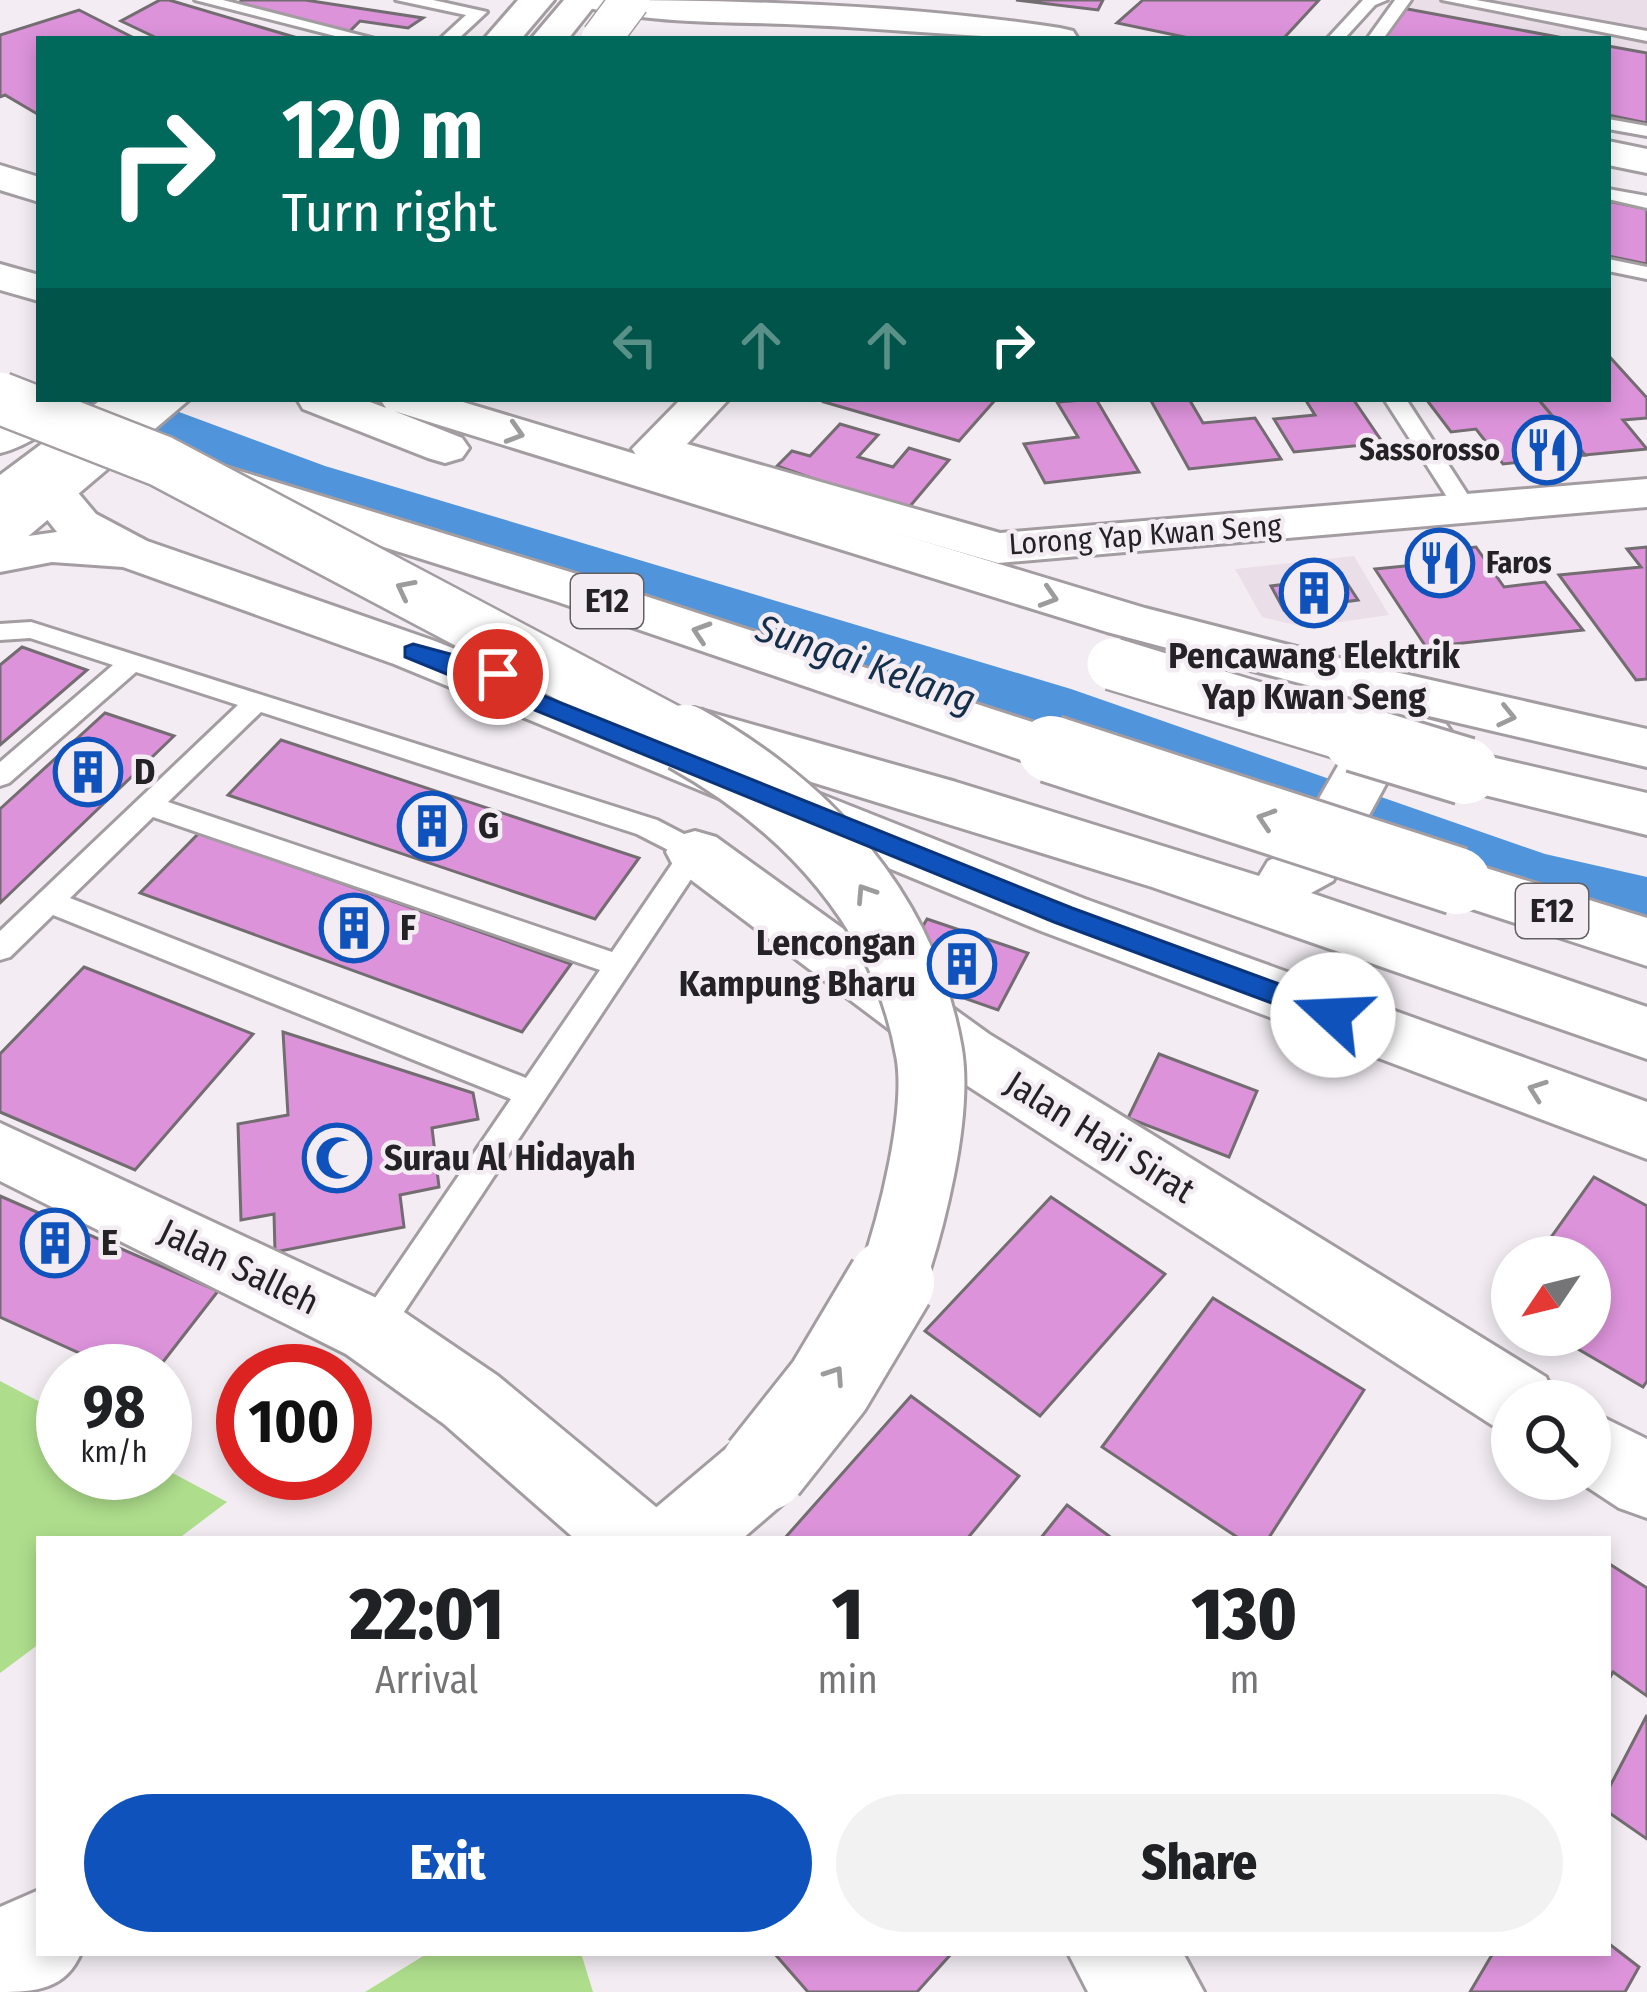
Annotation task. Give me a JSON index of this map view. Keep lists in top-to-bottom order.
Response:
{
  "streets": {
    "main road": ["E12"],
    "street": ["Lorong Yap Kwan Seng", "Jalan Haji Sirat", "Jalan Salleh"]
  },
  "water": ["Sungai Kelang"],
  "places": {
    "restaurant": ["Sassorosso", "Faros"],
    "building": [
      "Pencawang Elektrik Yap Kwan Seng",
      "D",
      "G",
      "F",
      "Lencongan Kampung Bharu",
      "E"
    ],
    "mosque": ["Surau Al Hidayah"]
  },
  "north": "bottom left",
  "page": {
    "turn": ["120 m", "Turn right"],
    "speed": "98 km/h",
    "limit": "100",
    "eta": [
      "22:01",
      "Arrival",
      "1",
      "min",
      "130",
      "m"
    ],
    "buttons": ["Exit", "Share"]
  }
}
